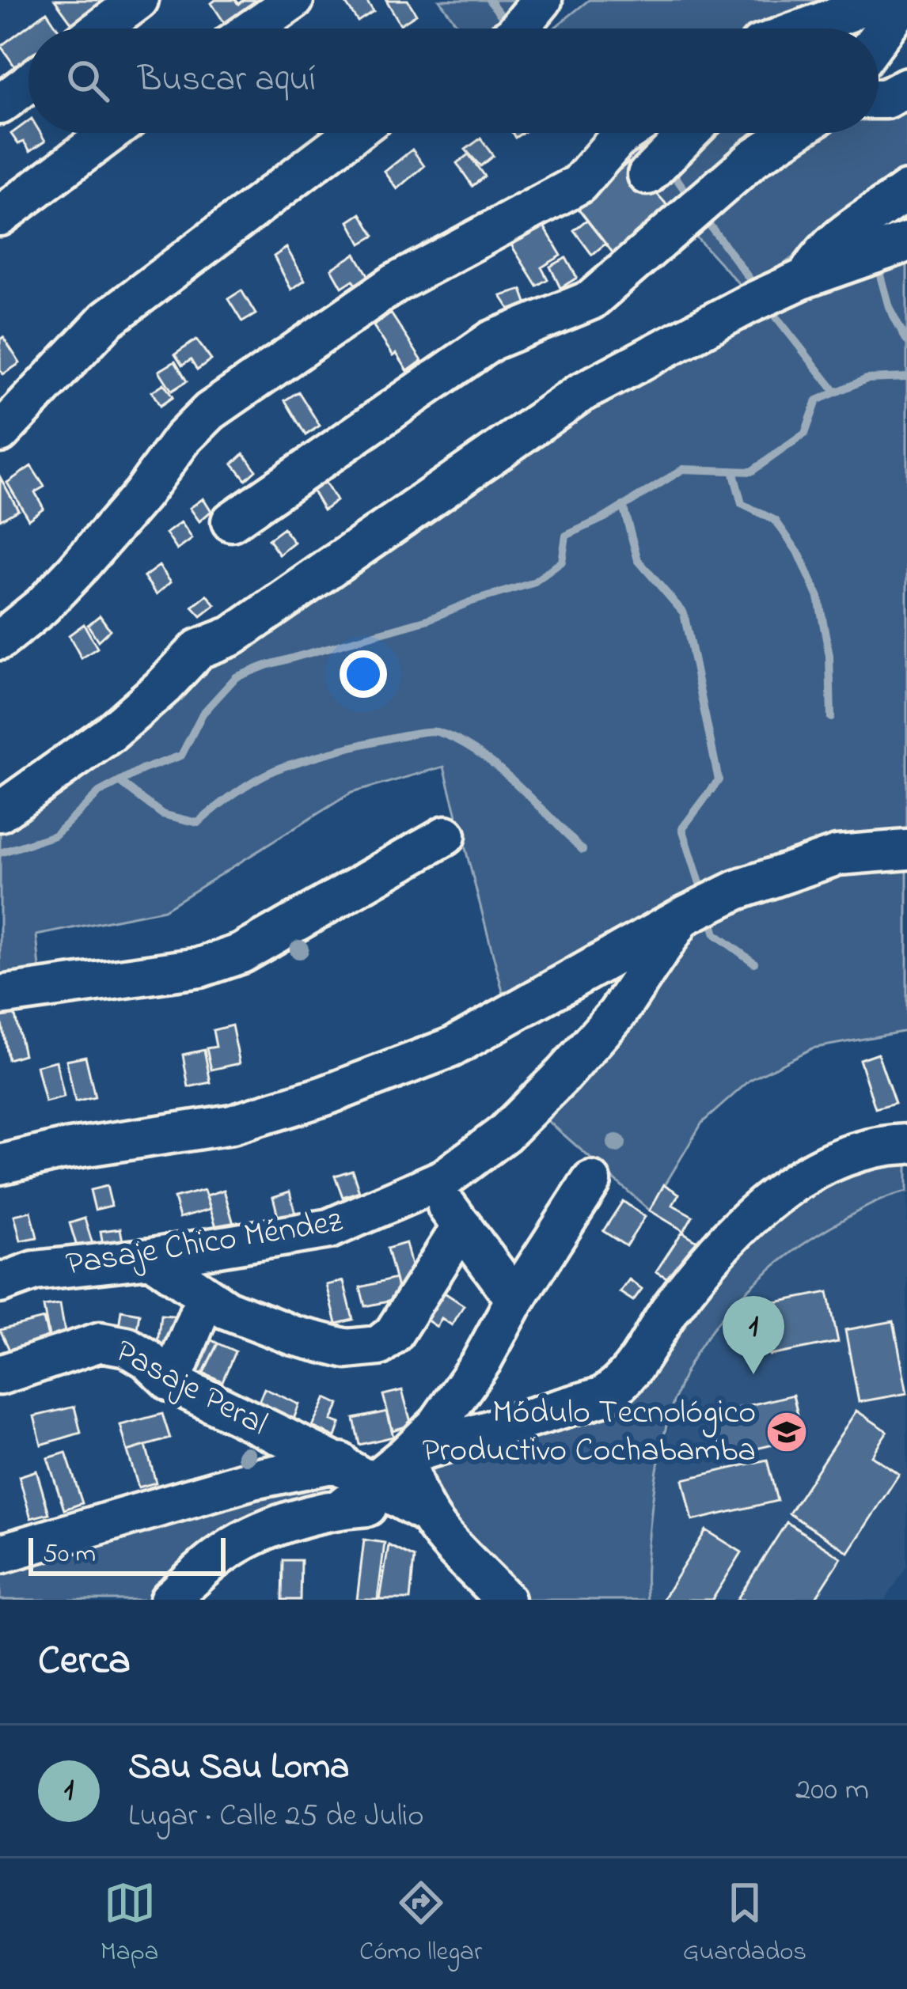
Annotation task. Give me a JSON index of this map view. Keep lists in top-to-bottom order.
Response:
{
  "streets": {
    "street": ["Pasaje Chico Méndez", "Pasaje Peral"]
  },
  "places": {
    "school or university": ["Módulo Tecnológico Productivo Cochabamba"]
  },
  "scale_bar": "50 m",
  "page": {
    "search": "Buscar aquí",
    "pins": "1",
    "scale": "50 m",
    "heading": "Cerca",
    "list": [
      {
        "mark": "1",
        "name": "Sau Sau Loma",
        "note": "Lugar · Calle 25 de Julio",
        "value": "200 m"
      }
    ],
    "nav": ["Mapa", "Cómo llegar", "Guardados"]
  }
}
